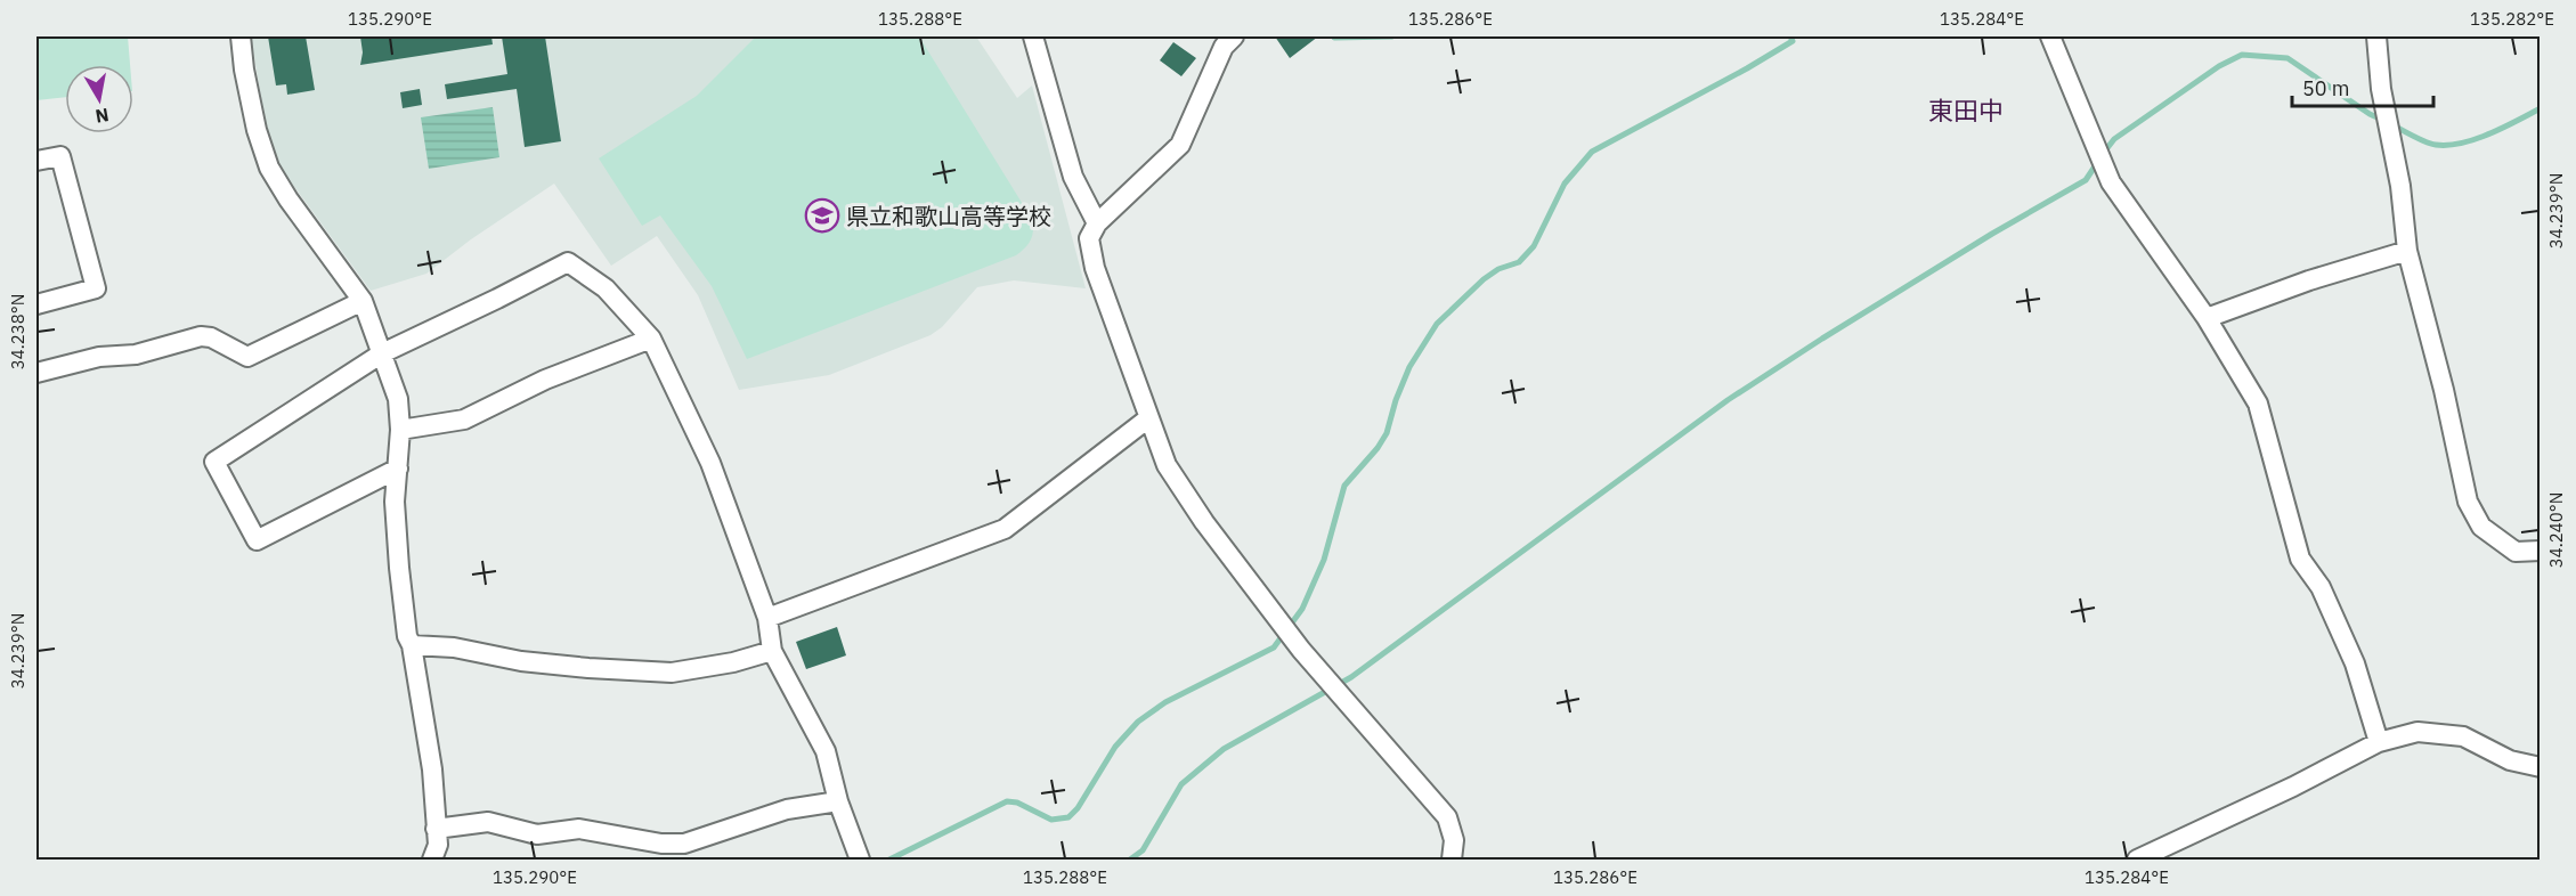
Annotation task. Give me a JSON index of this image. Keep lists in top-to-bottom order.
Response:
{
  "districts": ["東田中"],
  "places": {
    "school or university": ["県立和歌山高等学校"]
  },
  "scale_bar": "50 m",
  "north": "bottom",
  "coordinates": [
    "135.290°E",
    "135.288°E",
    "135.286°E",
    "135.284°E",
    "135.282°E",
    "34.239°N",
    "34.238°N",
    "34.240°N"
  ]
}
